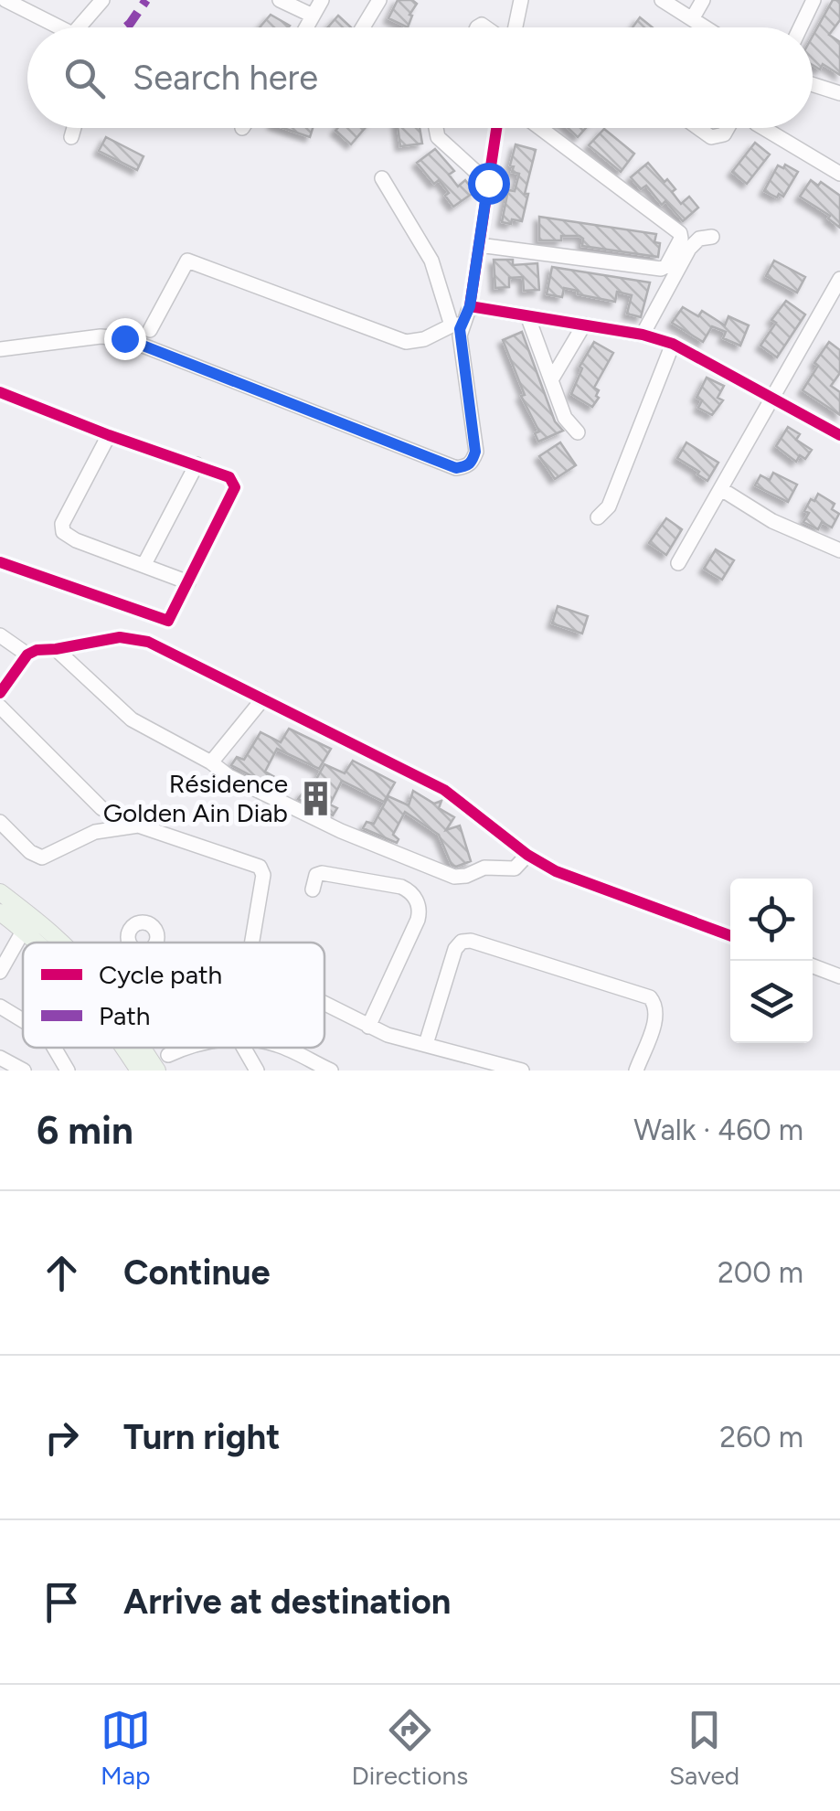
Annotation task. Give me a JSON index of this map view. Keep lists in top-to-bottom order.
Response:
{
  "places": {
    "building": ["Résidence Golden Ain Diab"]
  },
  "legend": ["Cycle path", "Path"],
  "page": {
    "search": "Search here",
    "heading": ["6 min", "Walk · 460 m"],
    "list": [
      ["Continue", "200 m"],
      ["Turn right", "260 m"],
      "Arrive at destination"
    ],
    "nav": ["Map", "Directions", "Saved"]
  }
}
